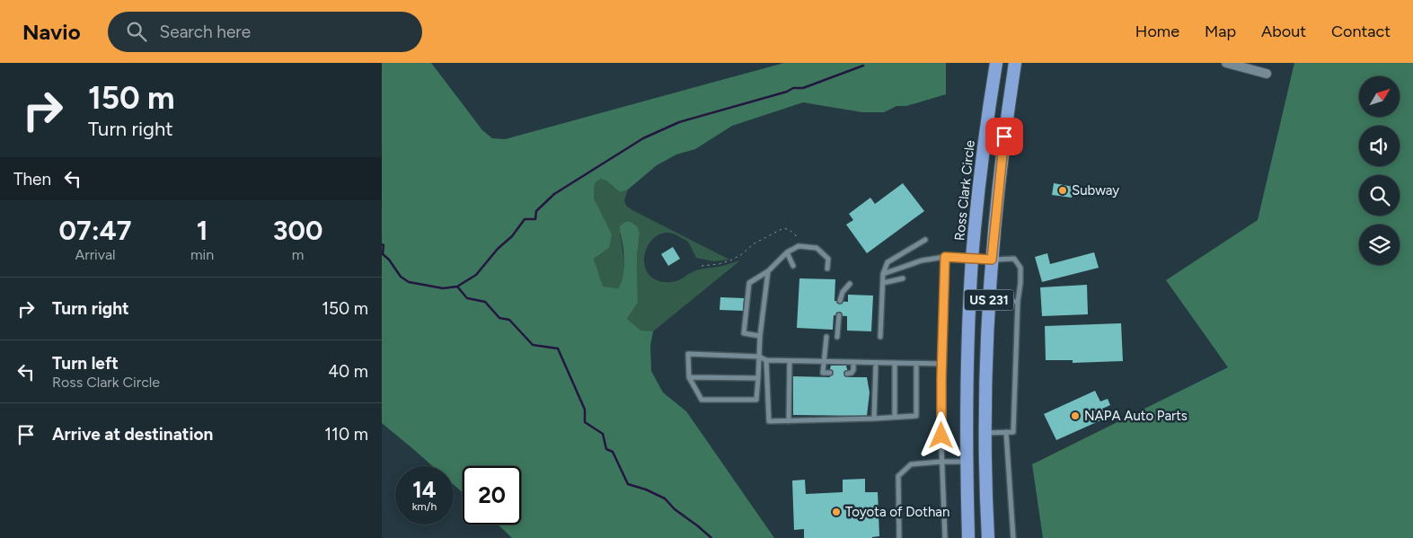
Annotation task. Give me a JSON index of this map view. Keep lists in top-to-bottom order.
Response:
{
  "streets": {
    "highway": ["Ross Clark Circle", "US 231"]
  },
  "places": ["Subway", "NAPA Auto Parts", "Toyota of Dothan"],
  "north": "top right",
  "page": {
    "header": "Navio",
    "search": "Search here",
    "nav": [
      "Home",
      "Map",
      "About",
      "Contact"
    ],
    "turn": ["150 m", "Turn right"],
    "then": "Then",
    "eta": [
      "07:47",
      "Arrival",
      "1",
      "min",
      "300",
      "m"
    ],
    "list": [
      {
        "name": "Turn right",
        "value": "150 m"
      },
      {
        "name": "Turn left",
        "note": "Ross Clark Circle",
        "value": "40 m"
      },
      {
        "name": "Arrive at destination",
        "value": "110 m"
      }
    ],
    "speed": "14 km/h",
    "limit": "20"
  }
}
